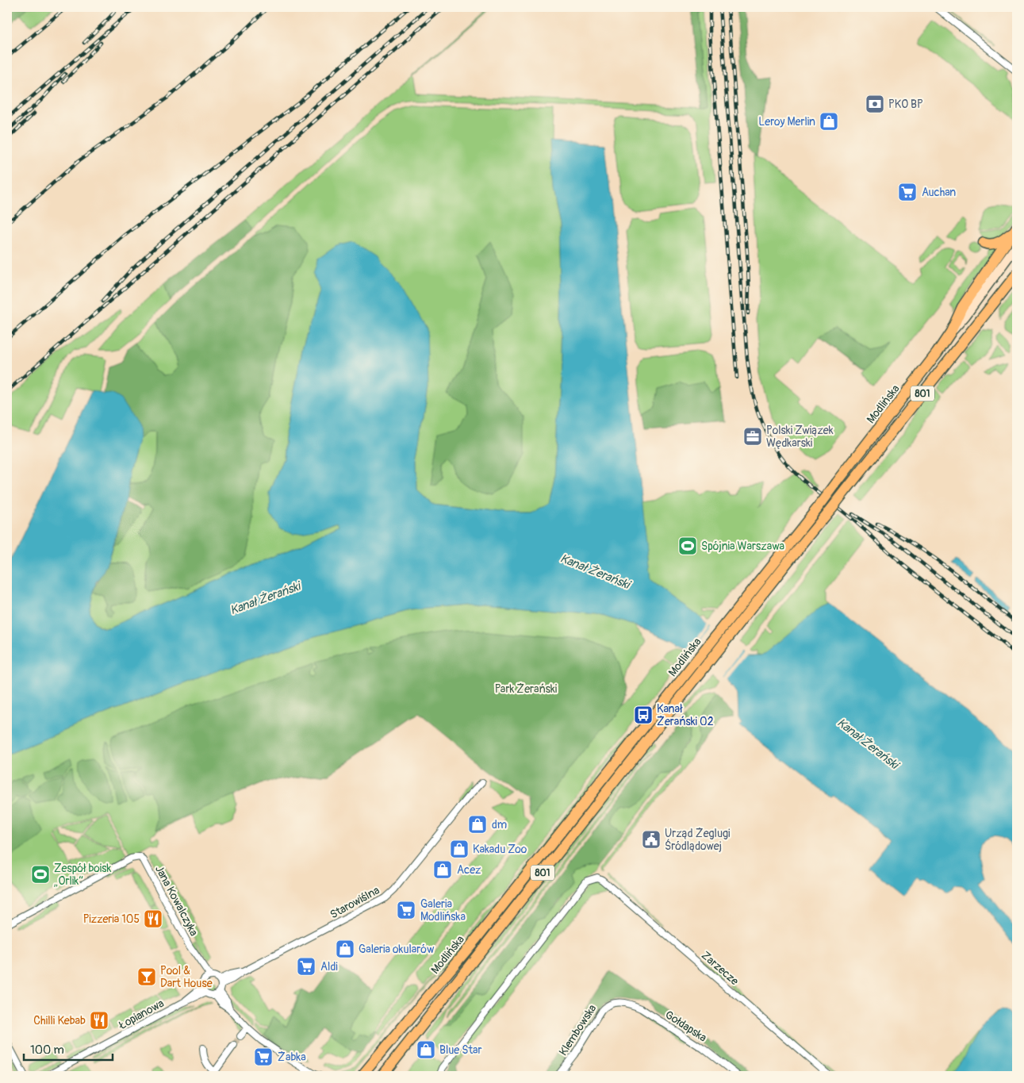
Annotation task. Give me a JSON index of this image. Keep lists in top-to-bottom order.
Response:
{
  "streets": {
    "main road": ["801", "Modlińska"],
    "street": [
      "Jana Kowalczyka",
      "Starowiślna",
      "Zarzecze",
      "Łopianowa",
      "Gołdapska",
      "Klembowska"
    ]
  },
  "crossings": [
    ["Jana Kowalczyka", "Starowiślna"],
    ["Jana Kowalczyka", "Łopianowa"],
    ["Starowiślna", "Łopianowa"],
    ["Gołdapska", "Klembowska"]
  ],
  "water": ["Kanał Żerański"],
  "parks": ["Park Żerański"],
  "places": {
    "bank": ["PKO BP"],
    "shop": [
      "Leroy Merlin",
      "dm",
      "Kakadu Zoo",
      "Acez",
      "Galeria okularów",
      "Blue Star"
    ],
    "supermarket": [
      "Auchan",
      "Galeria Modlińska",
      "Aldi",
      "Żabka"
    ],
    "office": ["Polski Związek Wędkarski"],
    "sports": ["Spójnia Warszawa", "Zespół boisk „Orlik”"],
    "bus stop": ["Kanał Żerański 02"],
    "public building": ["Urząd Żeglugi Śródlądowej"],
    "restaurant": ["Pizzeria 105", "Chilli Kebab"],
    "bar": ["Pool & Dart House"]
  },
  "scale_bar": "100 m"
}
